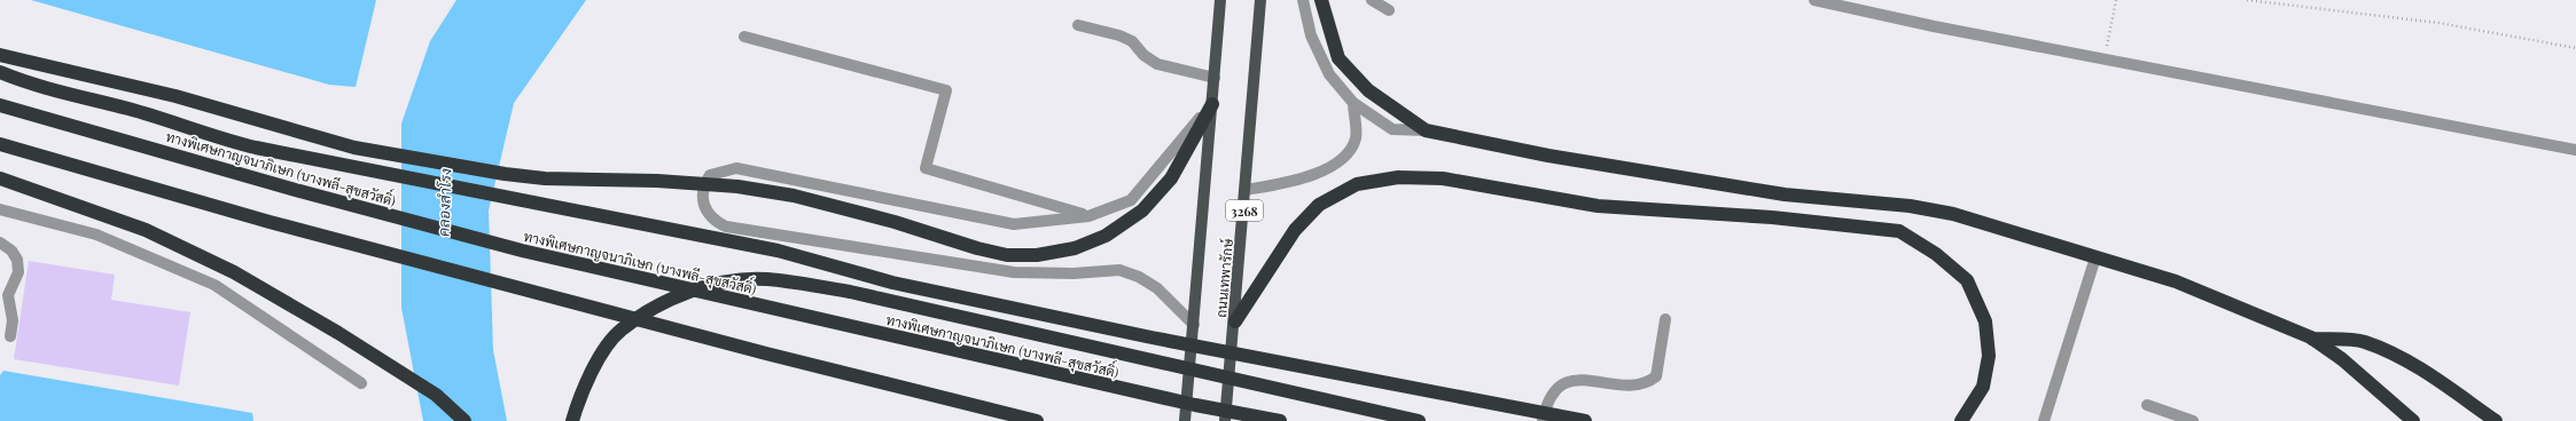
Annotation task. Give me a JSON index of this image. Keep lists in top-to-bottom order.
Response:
{
  "streets": {
    "highway": ["ทางพิเศษกาญจนาภิเษก (บางพลี-สุขสวัสดิ์)"],
    "main road": ["3268", "ถนนเทพารักษ์"]
  },
  "water": ["คลองสำโรง"]
}
